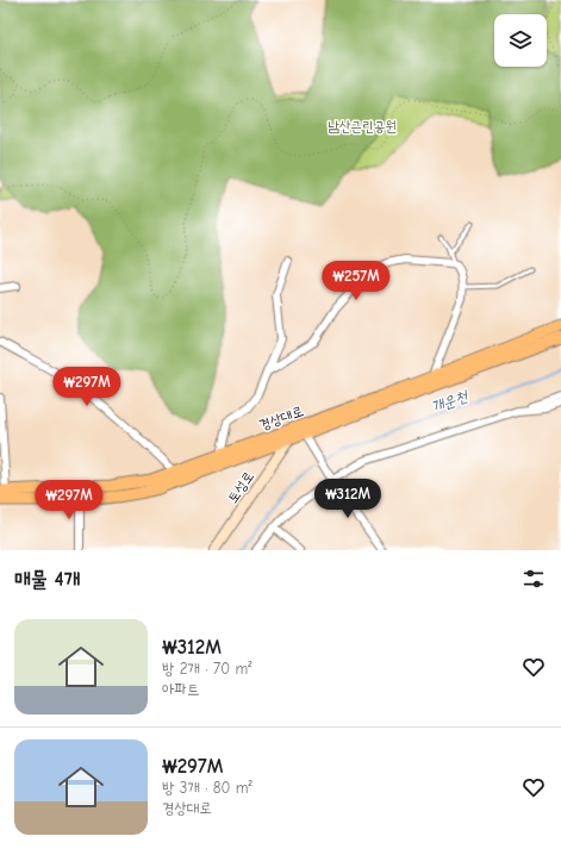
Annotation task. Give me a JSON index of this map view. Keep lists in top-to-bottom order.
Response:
{
  "streets": {
    "main road": ["경상대로"],
    "street": ["토성로"]
  },
  "crossings": [
    ["경상대로", "토성로"]
  ],
  "water": ["개운천"],
  "parks": ["남산근린공원"],
  "page": {
    "price": [
      "₩257M",
      "₩297M",
      "₩312M",
      "₩297M"
    ],
    "heading": "매물 4개",
    "list": [
      {
        "name": "₩312M",
        "note": "방 2개 · 70 m² · 아파트"
      },
      {
        "name": "₩297M",
        "note": "방 3개 · 80 m² · 경상대로"
      }
    ]
  }
}
